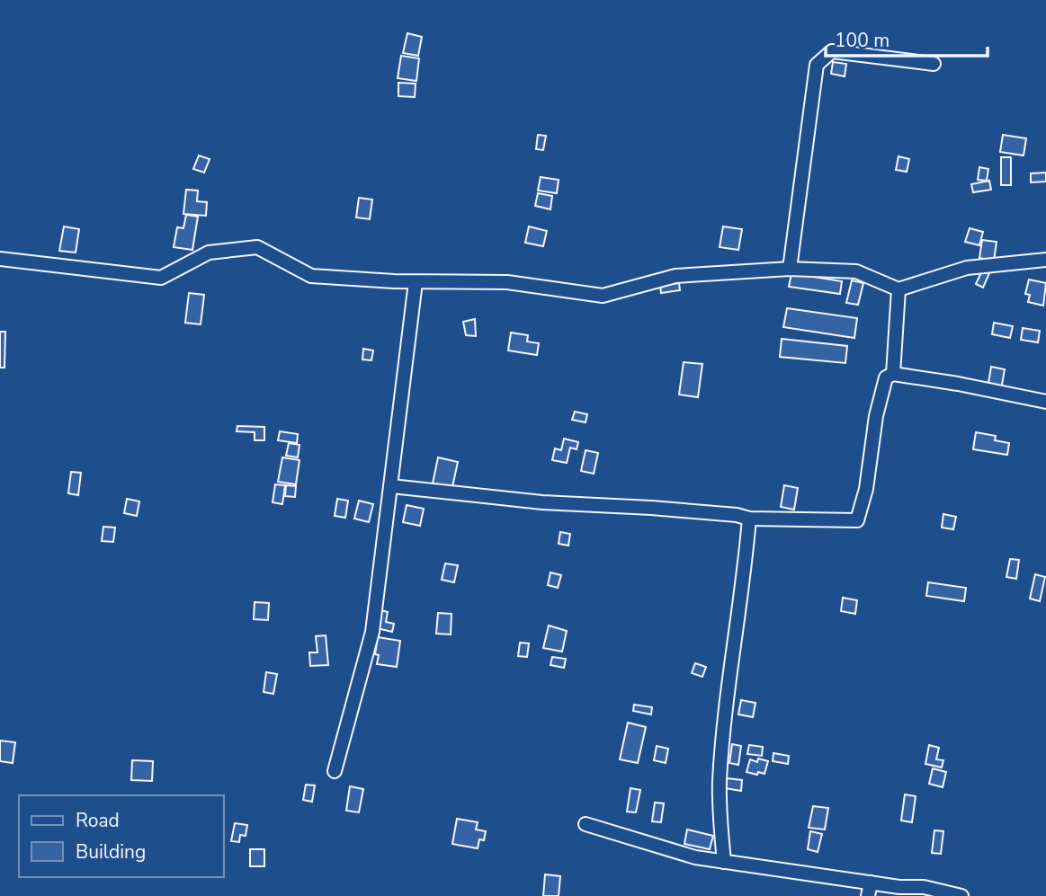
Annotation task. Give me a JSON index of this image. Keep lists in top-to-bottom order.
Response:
{
  "legend": ["Road", "Building"],
  "scale_bar": "100 m"
}
